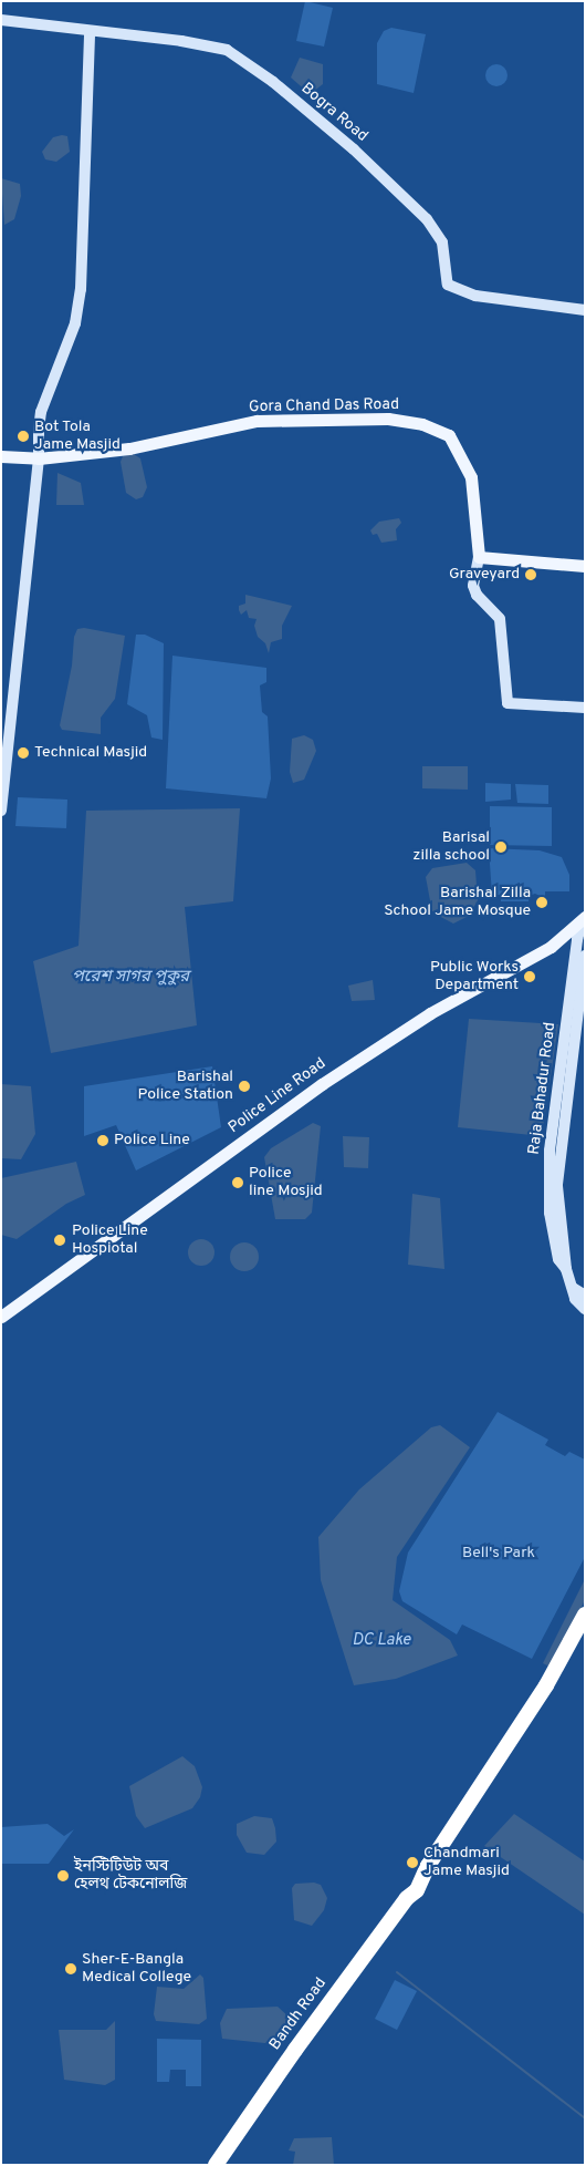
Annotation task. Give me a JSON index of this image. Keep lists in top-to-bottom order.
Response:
{
  "streets": {
    "highway": ["Bandh Road"],
    "main road": [
      "Bogra Road",
      "Gora Chand Das Road",
      "Raja Bahadur Road",
      "Police Line Road"
    ]
  },
  "crossings": [
    ["Raja Bahadur Road", "Police Line Road"]
  ],
  "water": ["পরেশ সাগর পুকুর", "DC Lake"],
  "parks": ["Bell's Park"],
  "places": [
    "Bot Tola Jame Masjid",
    "Graveyard",
    "Technical Masjid",
    "Barisal zilla school",
    "Barishal Zilla School Jame Mosque",
    "Public Works Department",
    "Barishal Police Station",
    "Police Line",
    "Police line Mosjid",
    "Police Line Hospiotal",
    "Chandmari Jame Masjid",
    "ইনস্টিটিউট অব হেলথ টেকনোলজি",
    "Sher-E-Bangla Medical College"
  ]
}
